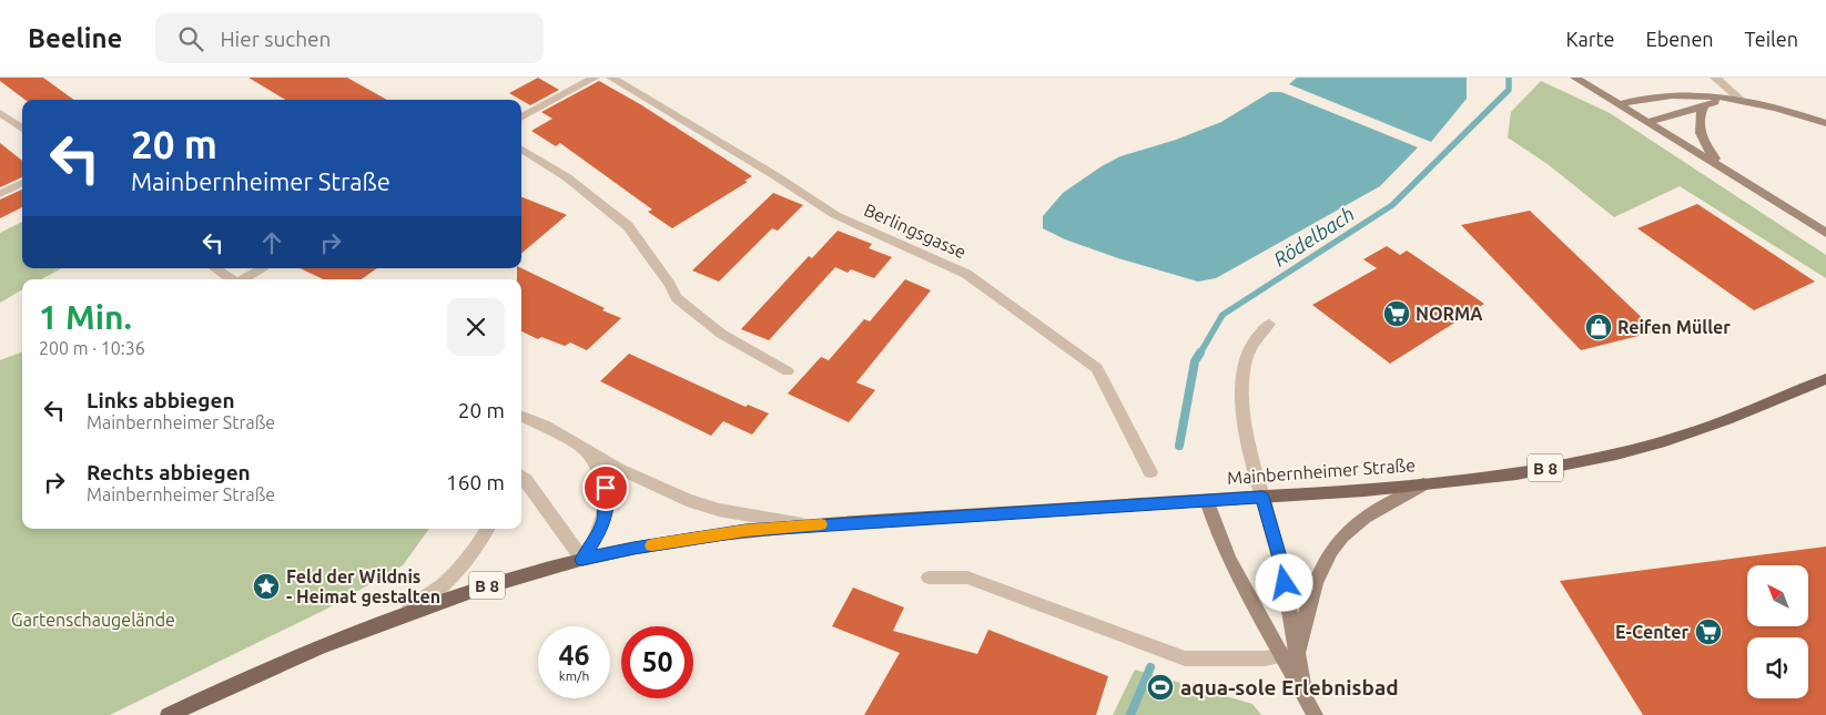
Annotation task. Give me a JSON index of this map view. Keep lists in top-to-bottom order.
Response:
{
  "streets": {
    "main road": ["B 8", "Mainbernheimer Straße"],
    "street": ["Berlingsgasse"]
  },
  "water": ["Rödelbach"],
  "parks": ["Gartenschaugelände"],
  "places": {
    "supermarket": ["NORMA", "E-Center"],
    "shop": ["Reifen Müller"],
    "place": ["Feld der Wildnis - Heimat gestalten"],
    "sports": ["aqua-sole Erlebnisbad"]
  },
  "north": "top left",
  "page": {
    "header": "Beeline",
    "search": "Hier suchen",
    "nav": ["Karte", "Ebenen", "Teilen"],
    "turn": ["20 m", "Mainbernheimer Straße"],
    "heading": ["1 Min.", "200 m · 10:36"],
    "list": [
      {
        "name": "Links abbiegen",
        "note": "Mainbernheimer Straße",
        "value": "20 m"
      },
      {
        "name": "Rechts abbiegen",
        "note": "Mainbernheimer Straße",
        "value": "160 m"
      }
    ],
    "speed": "46 km/h",
    "limit": "50"
  }
}
